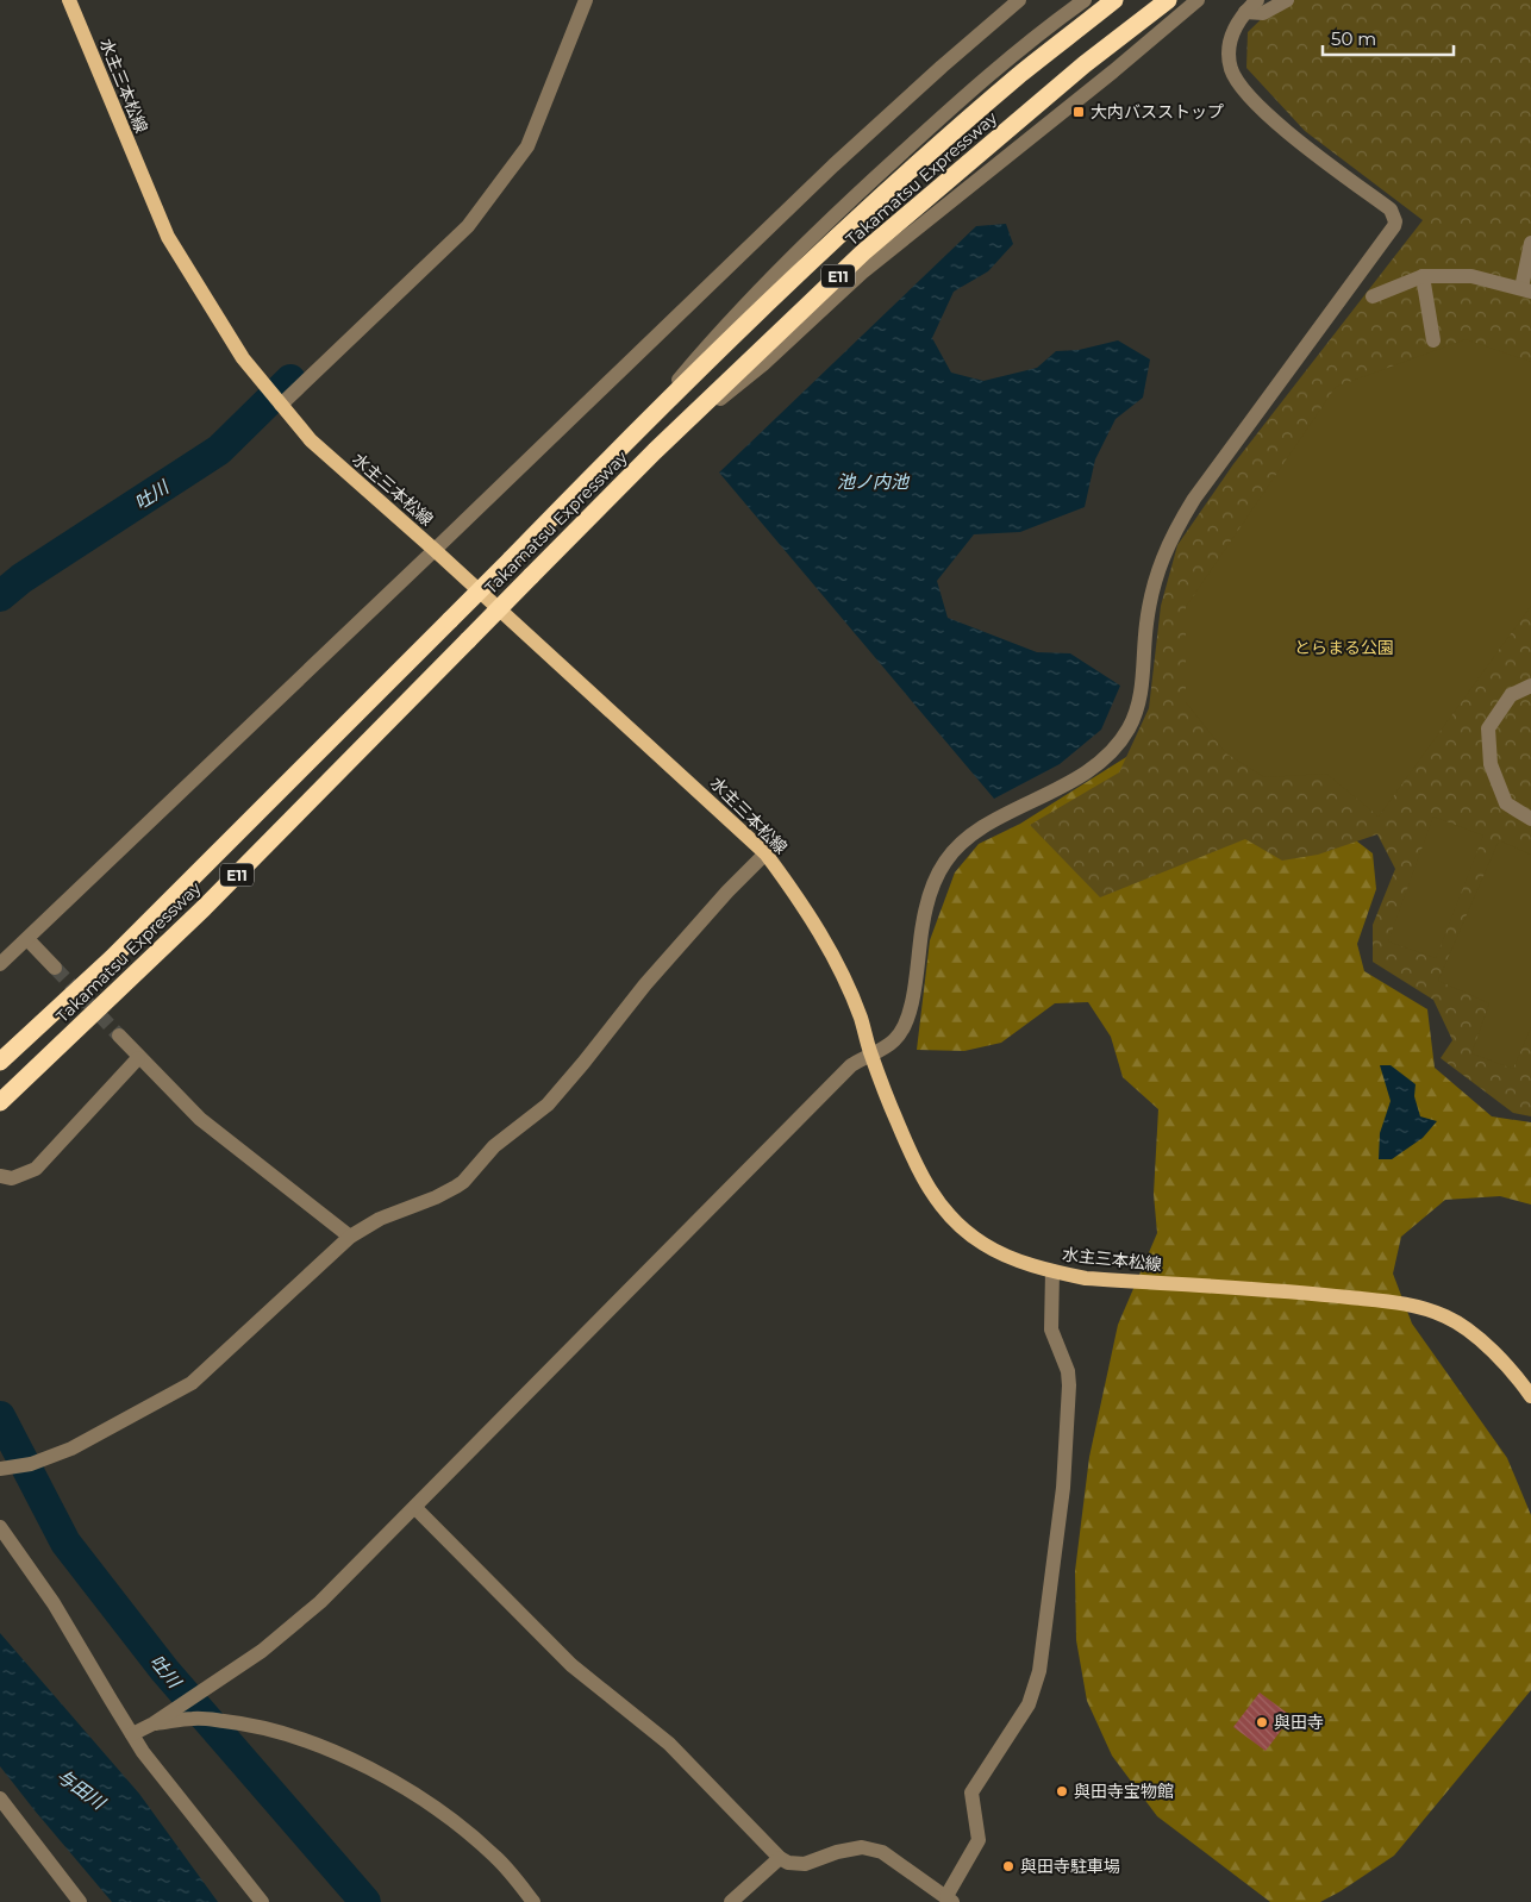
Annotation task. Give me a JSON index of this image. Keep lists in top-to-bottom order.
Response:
{
  "streets": {
    "highway": ["Takamatsu Expressway", "E11"],
    "main road": ["水主三本松線"]
  },
  "water": ["池ノ内池", "吐川", "与田川"],
  "parks": ["とらまる公園"],
  "places": {
    "transit": ["大内バスストップ"],
    "other": ["與田寺", "與田寺宝物館", "與田寺駐車場"]
  },
  "scale_bar": "50 m"
}
